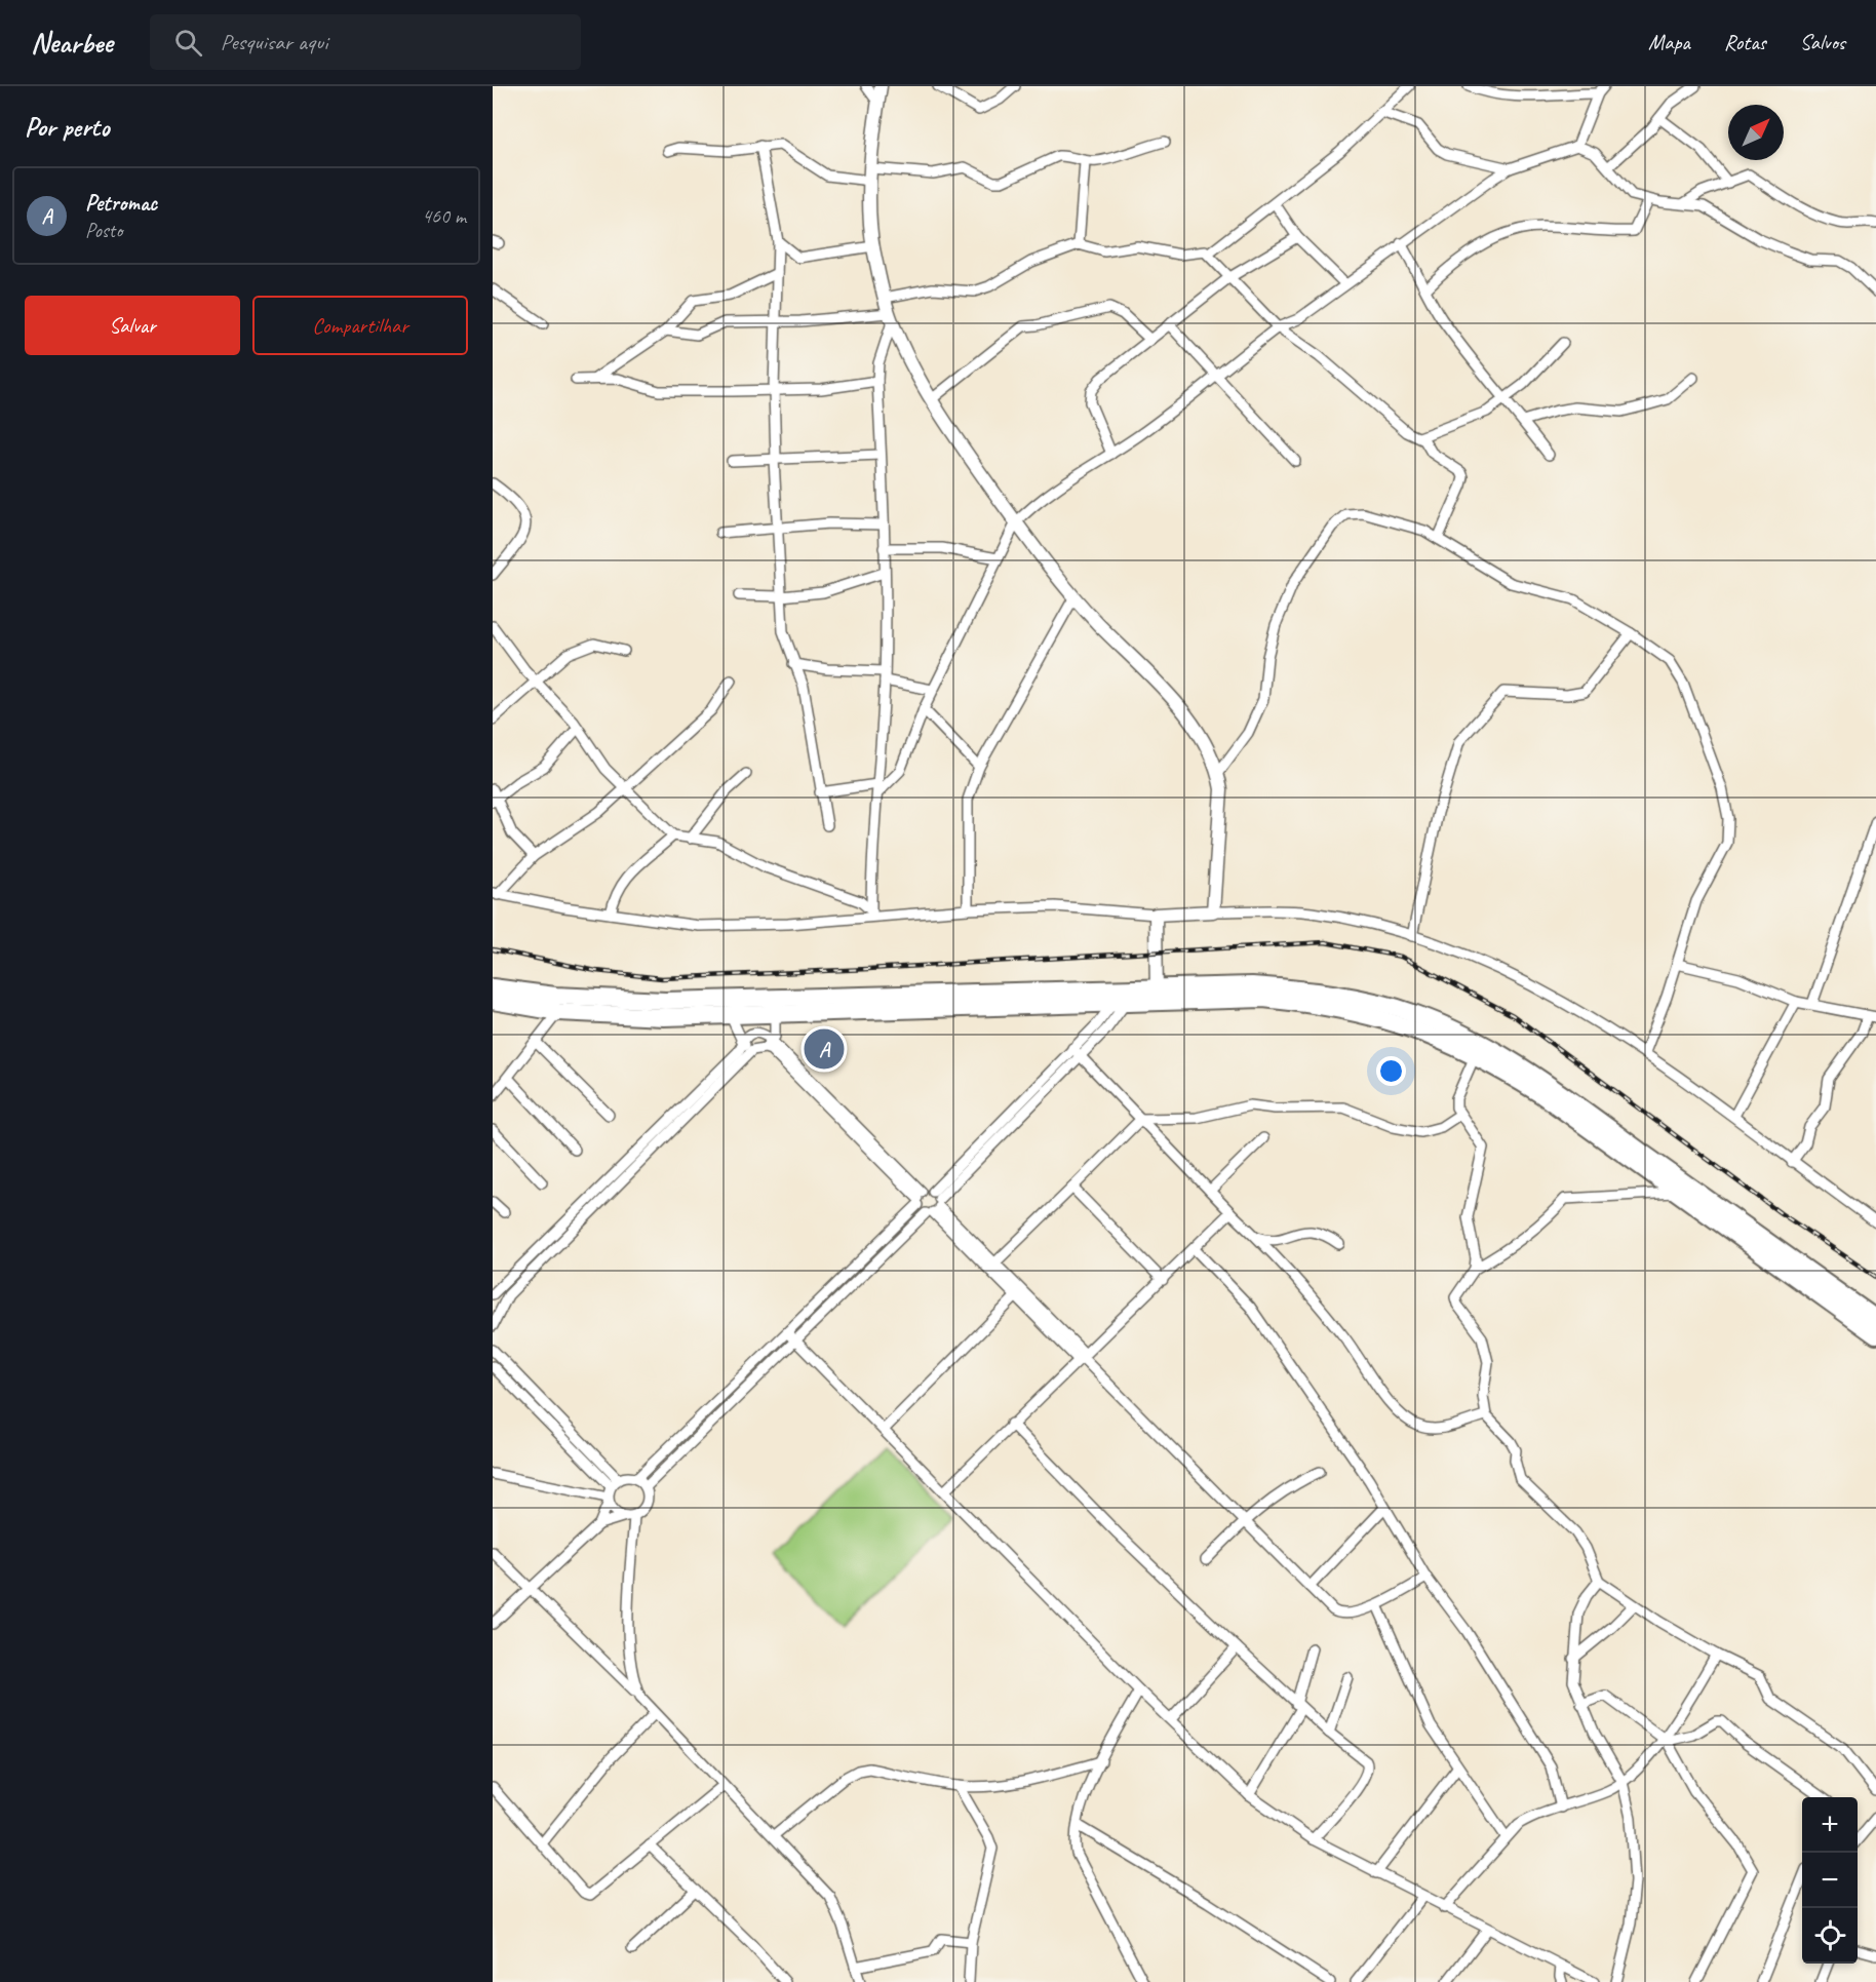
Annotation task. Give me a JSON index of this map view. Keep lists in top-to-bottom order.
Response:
{
  "north": "top right",
  "page": {
    "header": "Nearbee",
    "search": "Pesquisar aqui",
    "nav": ["Mapa", "Rotas", "Salvos"],
    "heading": "Por perto",
    "list": [
      {
        "mark": "A",
        "name": "Petromac",
        "note": "Posto",
        "value": "460 m"
      }
    ],
    "buttons": ["Salvar", "Compartilhar"],
    "pins": "A",
    "map_buttons": ["+", "−"]
  }
}
